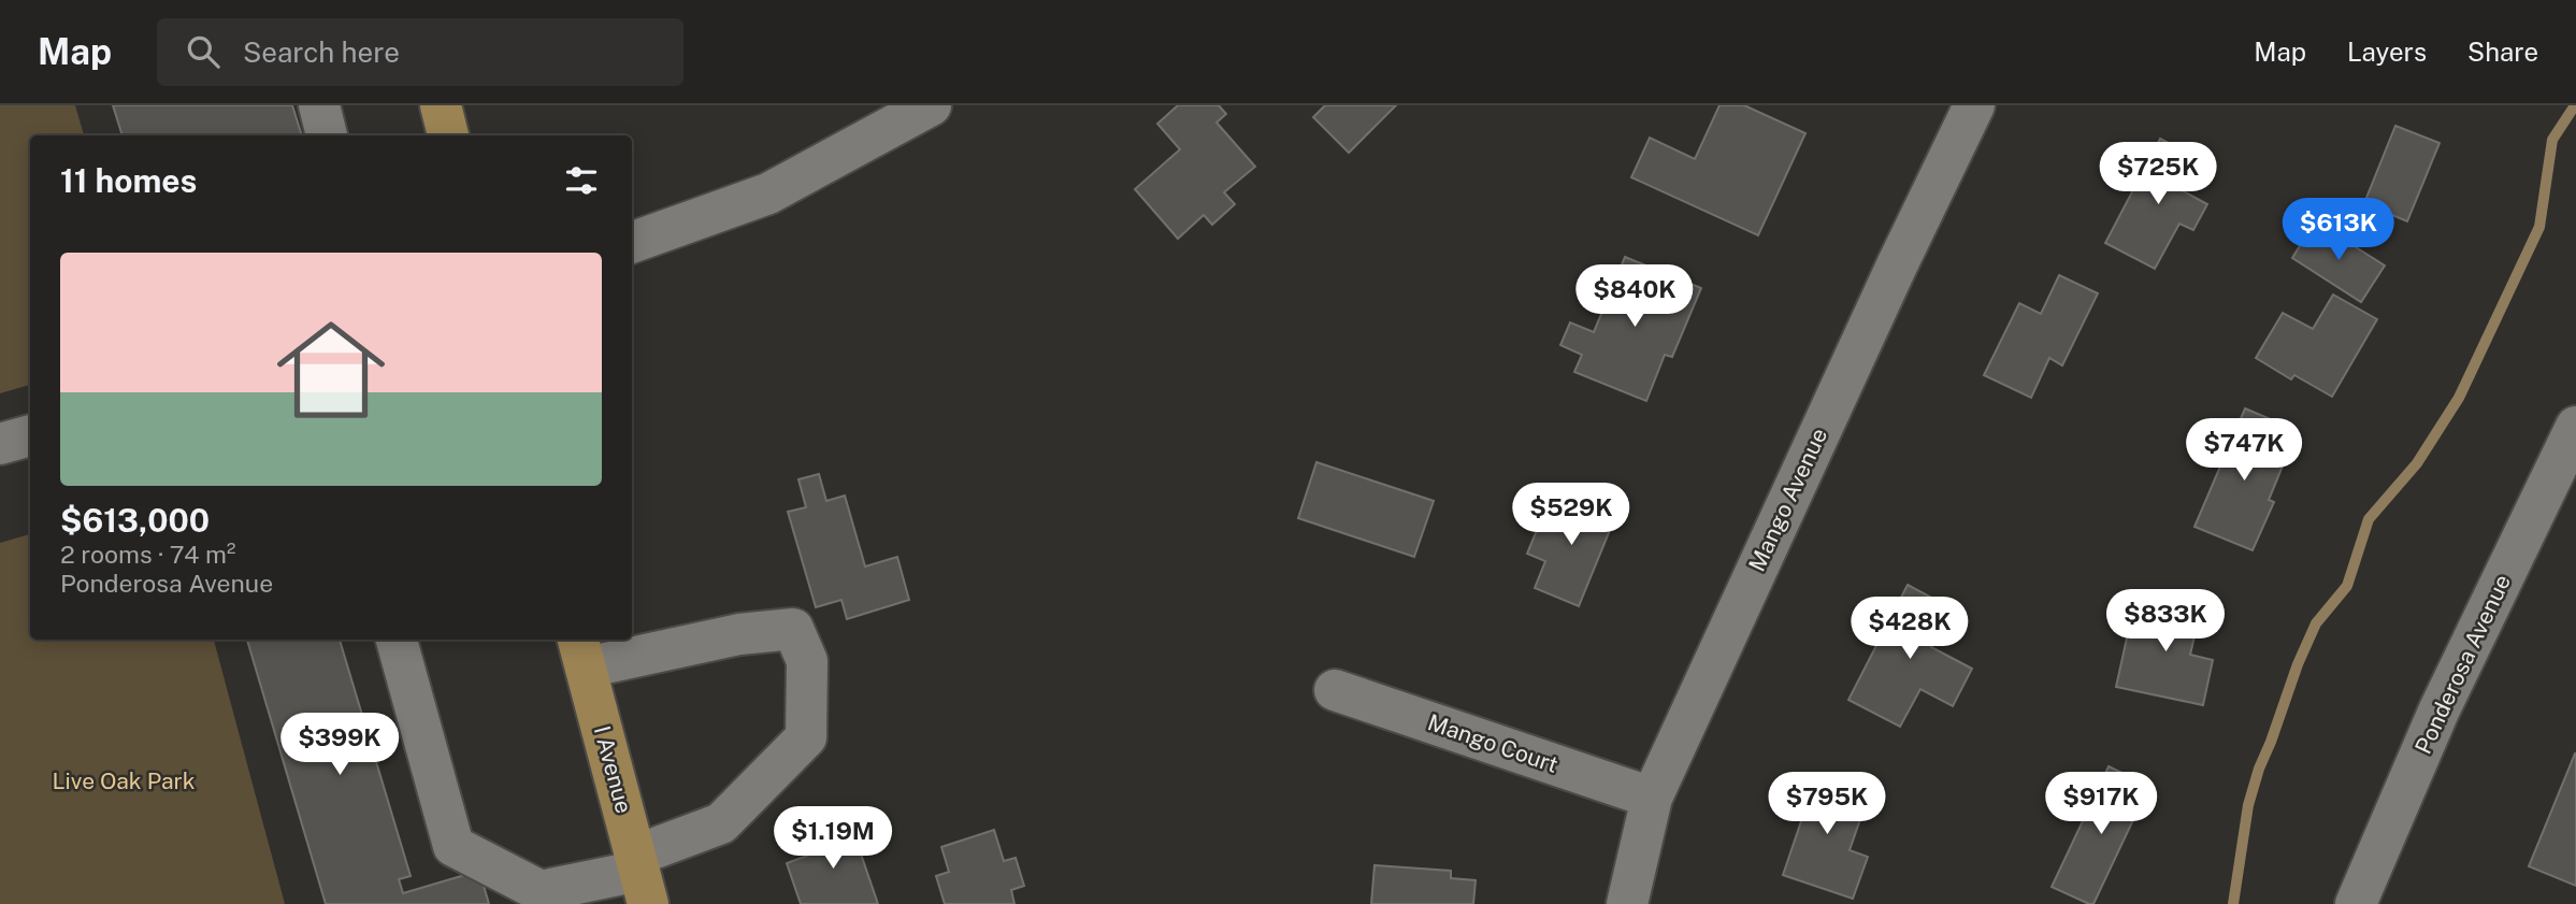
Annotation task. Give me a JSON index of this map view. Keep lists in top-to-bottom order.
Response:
{
  "streets": {
    "main road": ["I Avenue"],
    "street": ["Mango Avenue", "Ponderosa Avenue", "Mango Court"]
  },
  "crossings": [
    ["Mango Avenue", "Mango Court"]
  ],
  "parks": ["Live Oak Park"],
  "page": {
    "header": "Map",
    "search": "Search here",
    "nav": ["Map", "Layers", "Share"],
    "heading": "11 homes",
    "price": [
      "$725K",
      "$613K",
      "$840K",
      "$747K",
      "$529K",
      "$833K",
      "$428K",
      "$399K",
      "$795K",
      "$917K",
      "$1.19M"
    ],
    "list": [
      {
        "name": "$613,000",
        "note": "2 rooms · 74 m² · Ponderosa Avenue"
      }
    ]
  }
}
